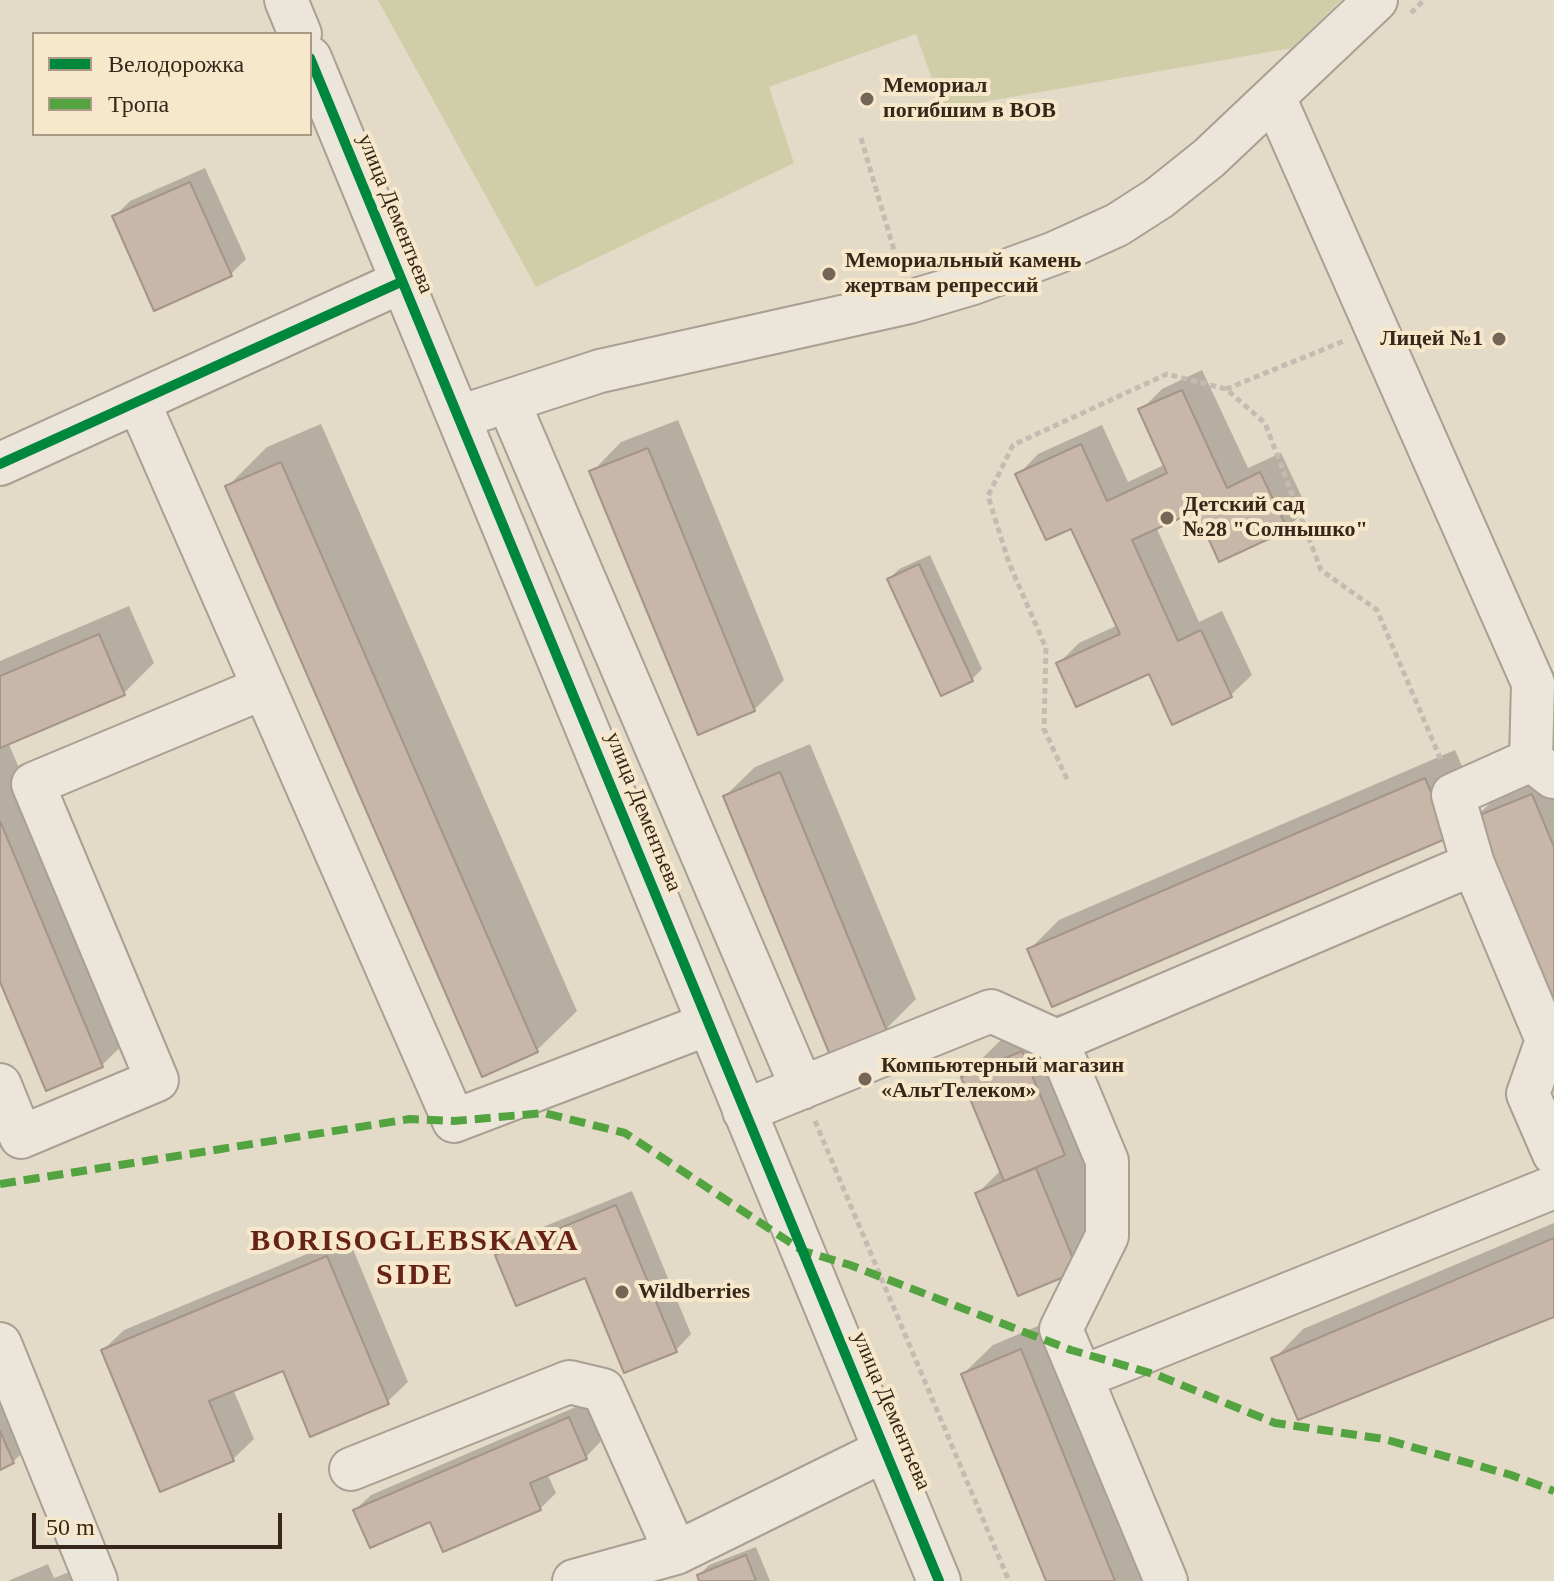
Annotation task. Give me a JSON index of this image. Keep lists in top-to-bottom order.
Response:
{
  "streets": {
    "street": ["улица Дементьева"]
  },
  "districts": ["BORISOGLEBSKAYA SIDE"],
  "places": [
    "Мемориал погибшим в ВОВ",
    "Мемориальный камень жертвам репрессий",
    "Лицей №1",
    "Детский сад №28 \"Солнышко\"",
    "Компьютерный магазин «АльтТелеком»",
    "Wildberries"
  ],
  "legend": ["Велодорожка", "Тропа"],
  "scale_bar": "50 m"
}
